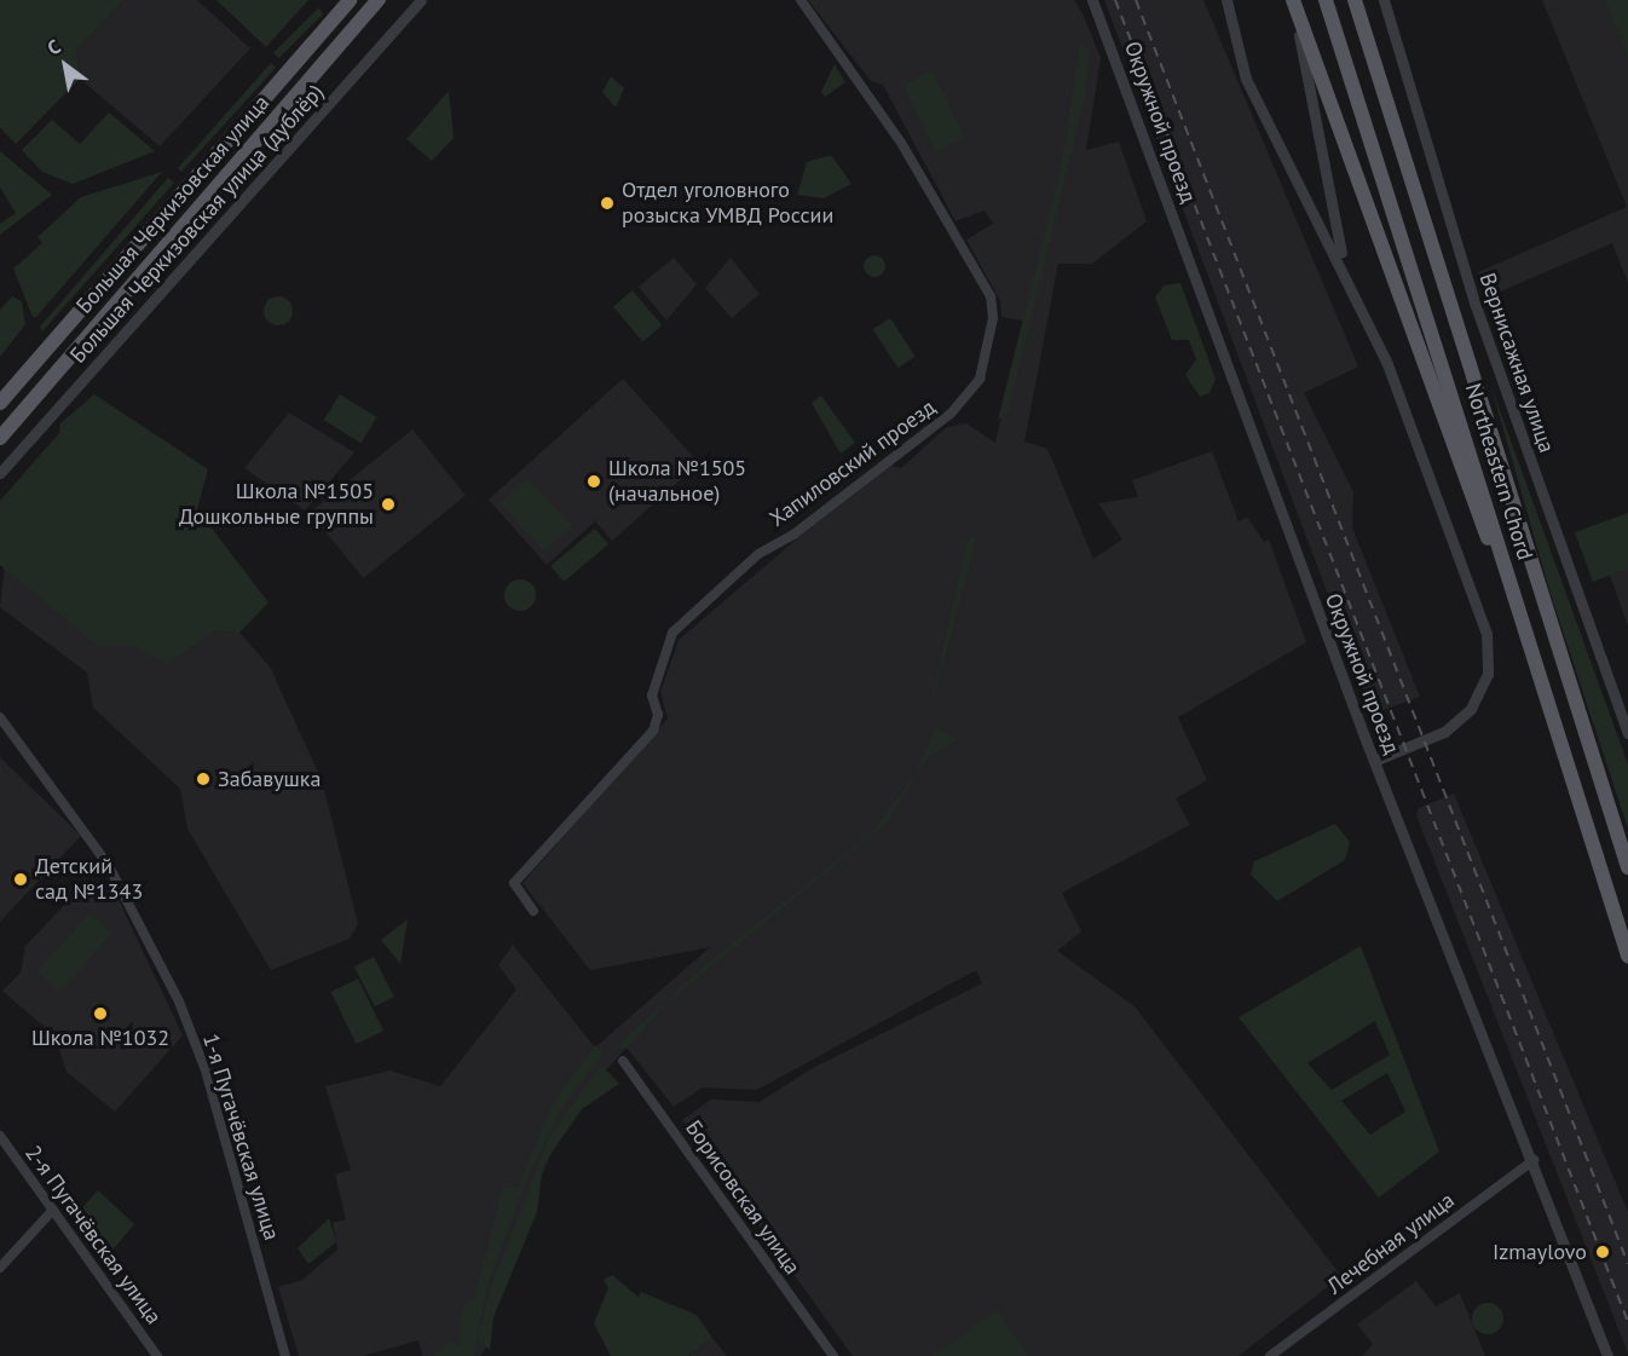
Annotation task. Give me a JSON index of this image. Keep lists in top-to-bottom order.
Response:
{
  "streets": {
    "main road": ["Большая Черкизовская улица", "Northeastern Chord"],
    "street": [
      "Окружной проезд",
      "Большая Черкизовская улица (дублёр)",
      "Вернисажная улица",
      "Хапиловский проезд",
      "1-я Пугачёвская улица",
      "Борисовская улица",
      "2-я Пугачёвская улица",
      "Лечебная улица"
    ]
  },
  "crossings": [
    ["Окружной проезд", "Лечебная улица"]
  ],
  "places": [
    "Отдел уголовного розыска УМВД России",
    "Школа №1505 (начальное)",
    "Школа №1505 Дошкольные группы",
    "Забавушка",
    "Детский сад №1343",
    "Школа №1032",
    "Izmaylovo"
  ],
  "north": "top left"
}
